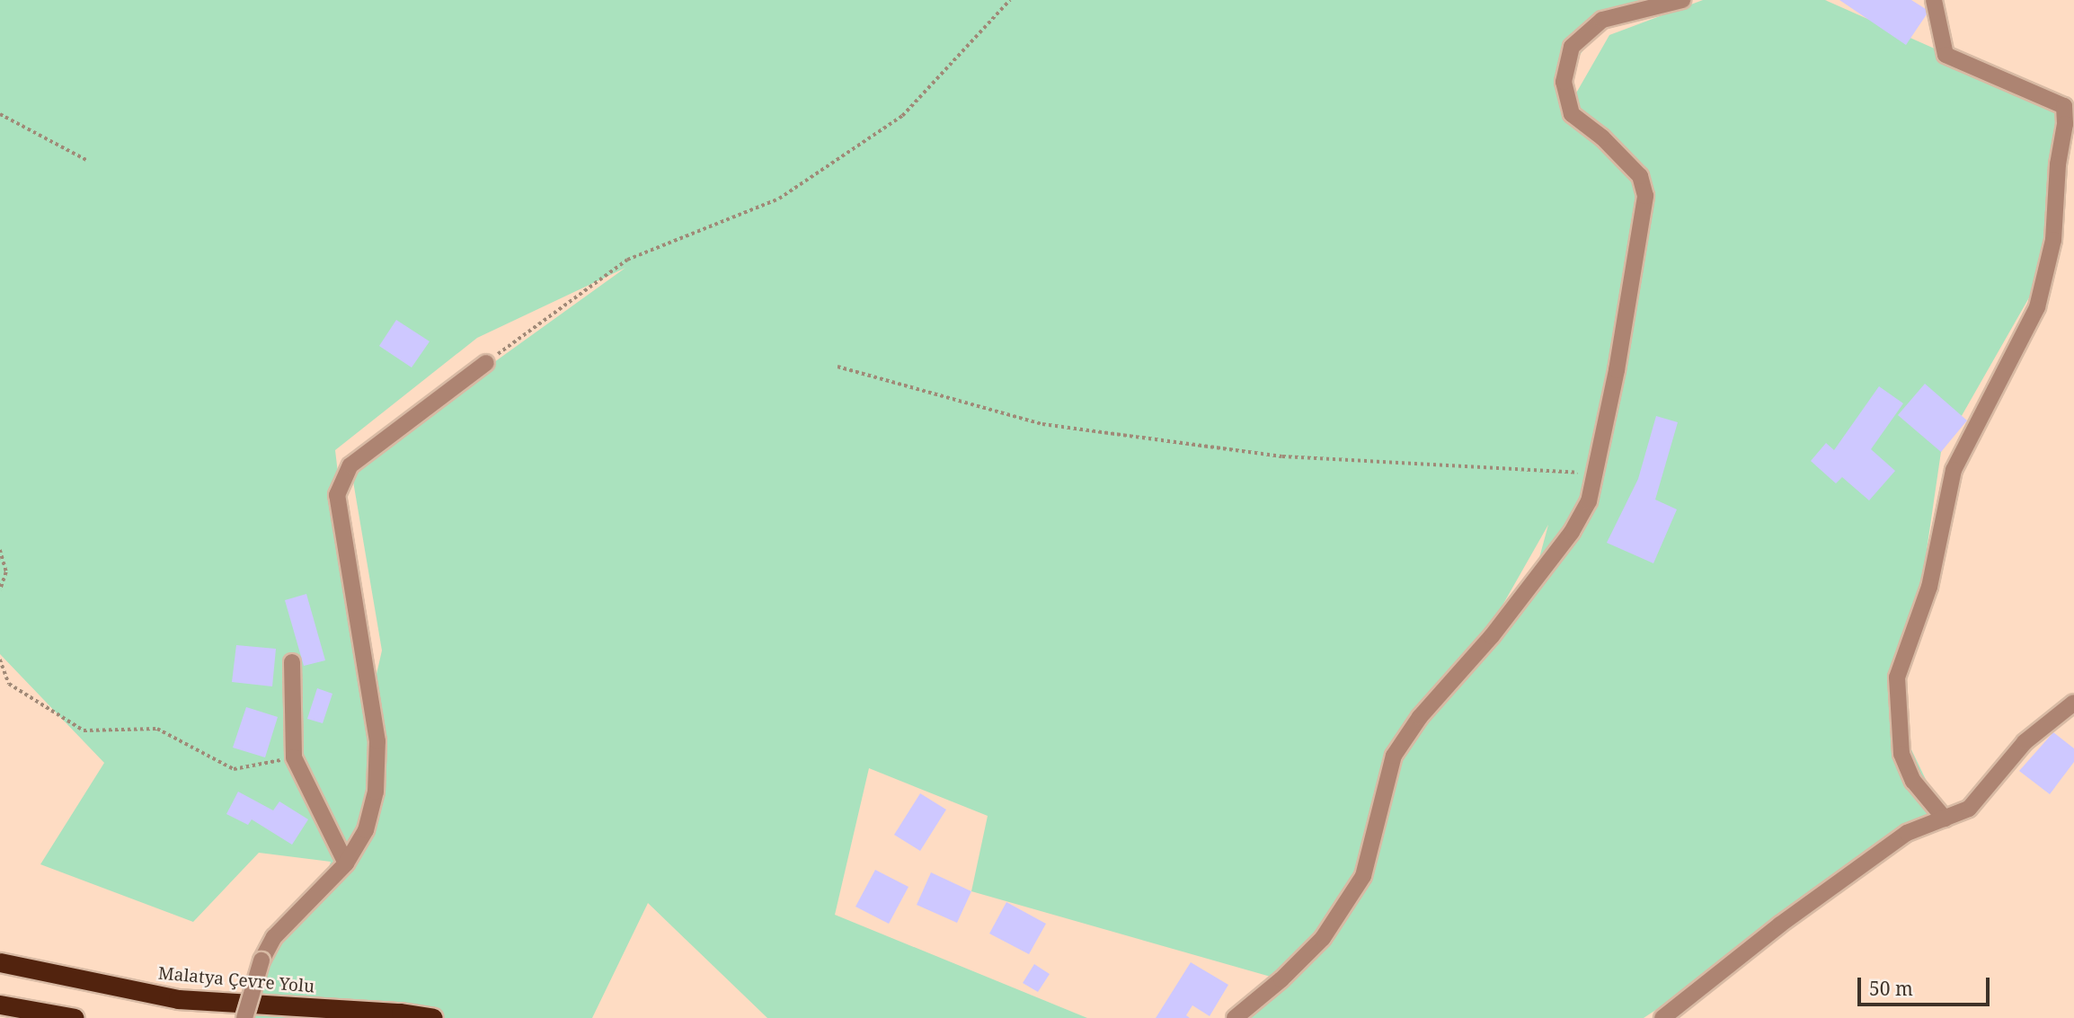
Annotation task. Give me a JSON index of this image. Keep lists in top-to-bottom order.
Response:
{
  "streets": {
    "highway": ["Malatya Çevre Yolu"]
  },
  "scale_bar": "50 m"
}
